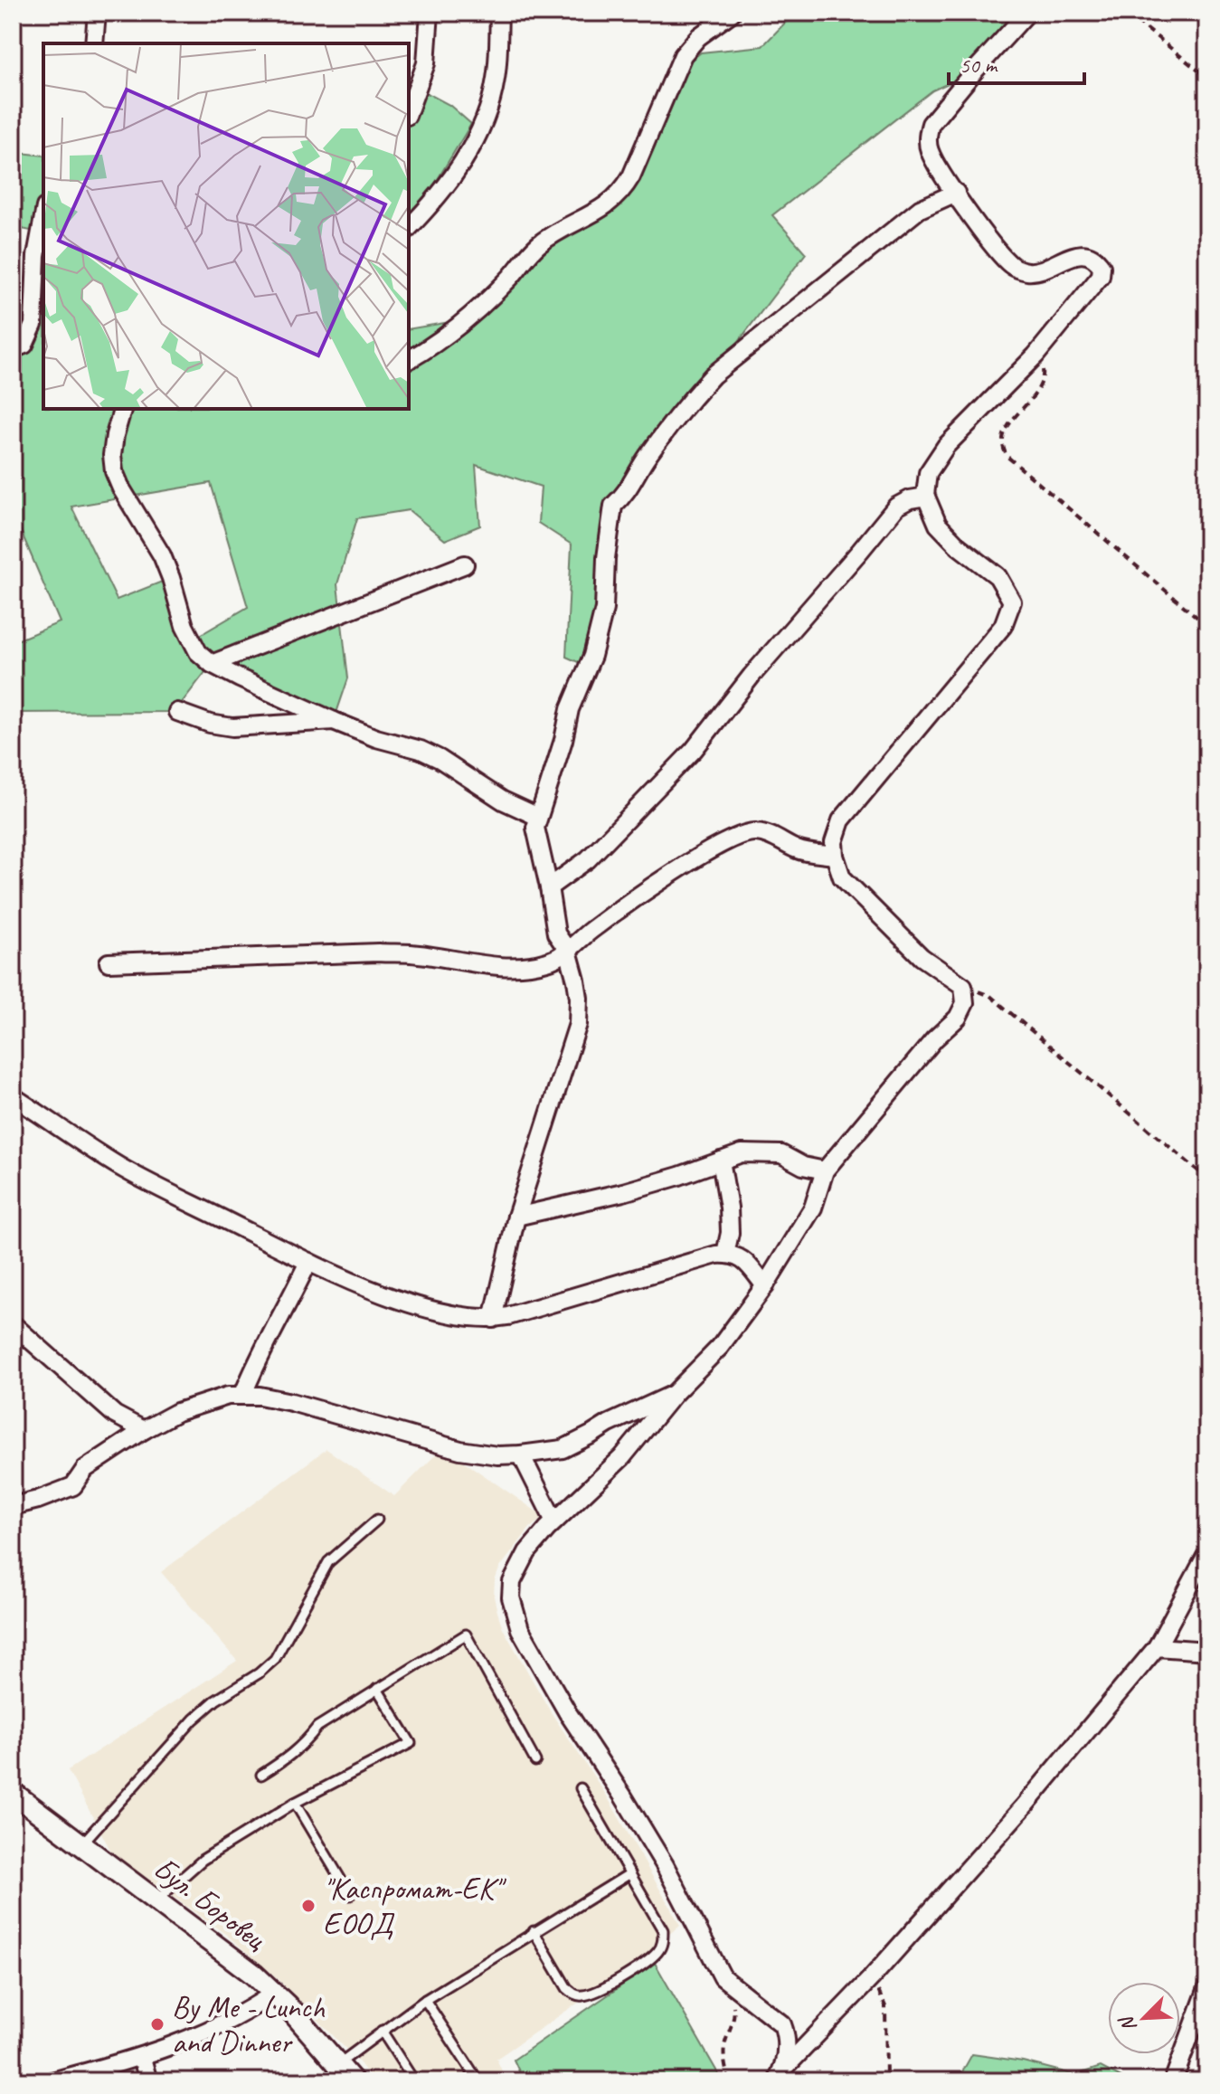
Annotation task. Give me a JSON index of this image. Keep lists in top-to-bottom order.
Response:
{
  "streets": {
    "street": ["Бул. Боровец"]
  },
  "places": ["\"Каспромат-ЕК\" ЕООД", "By Me - Lunch and Dinner"],
  "scale_bar": "50 m",
  "north": "bottom left"
}
